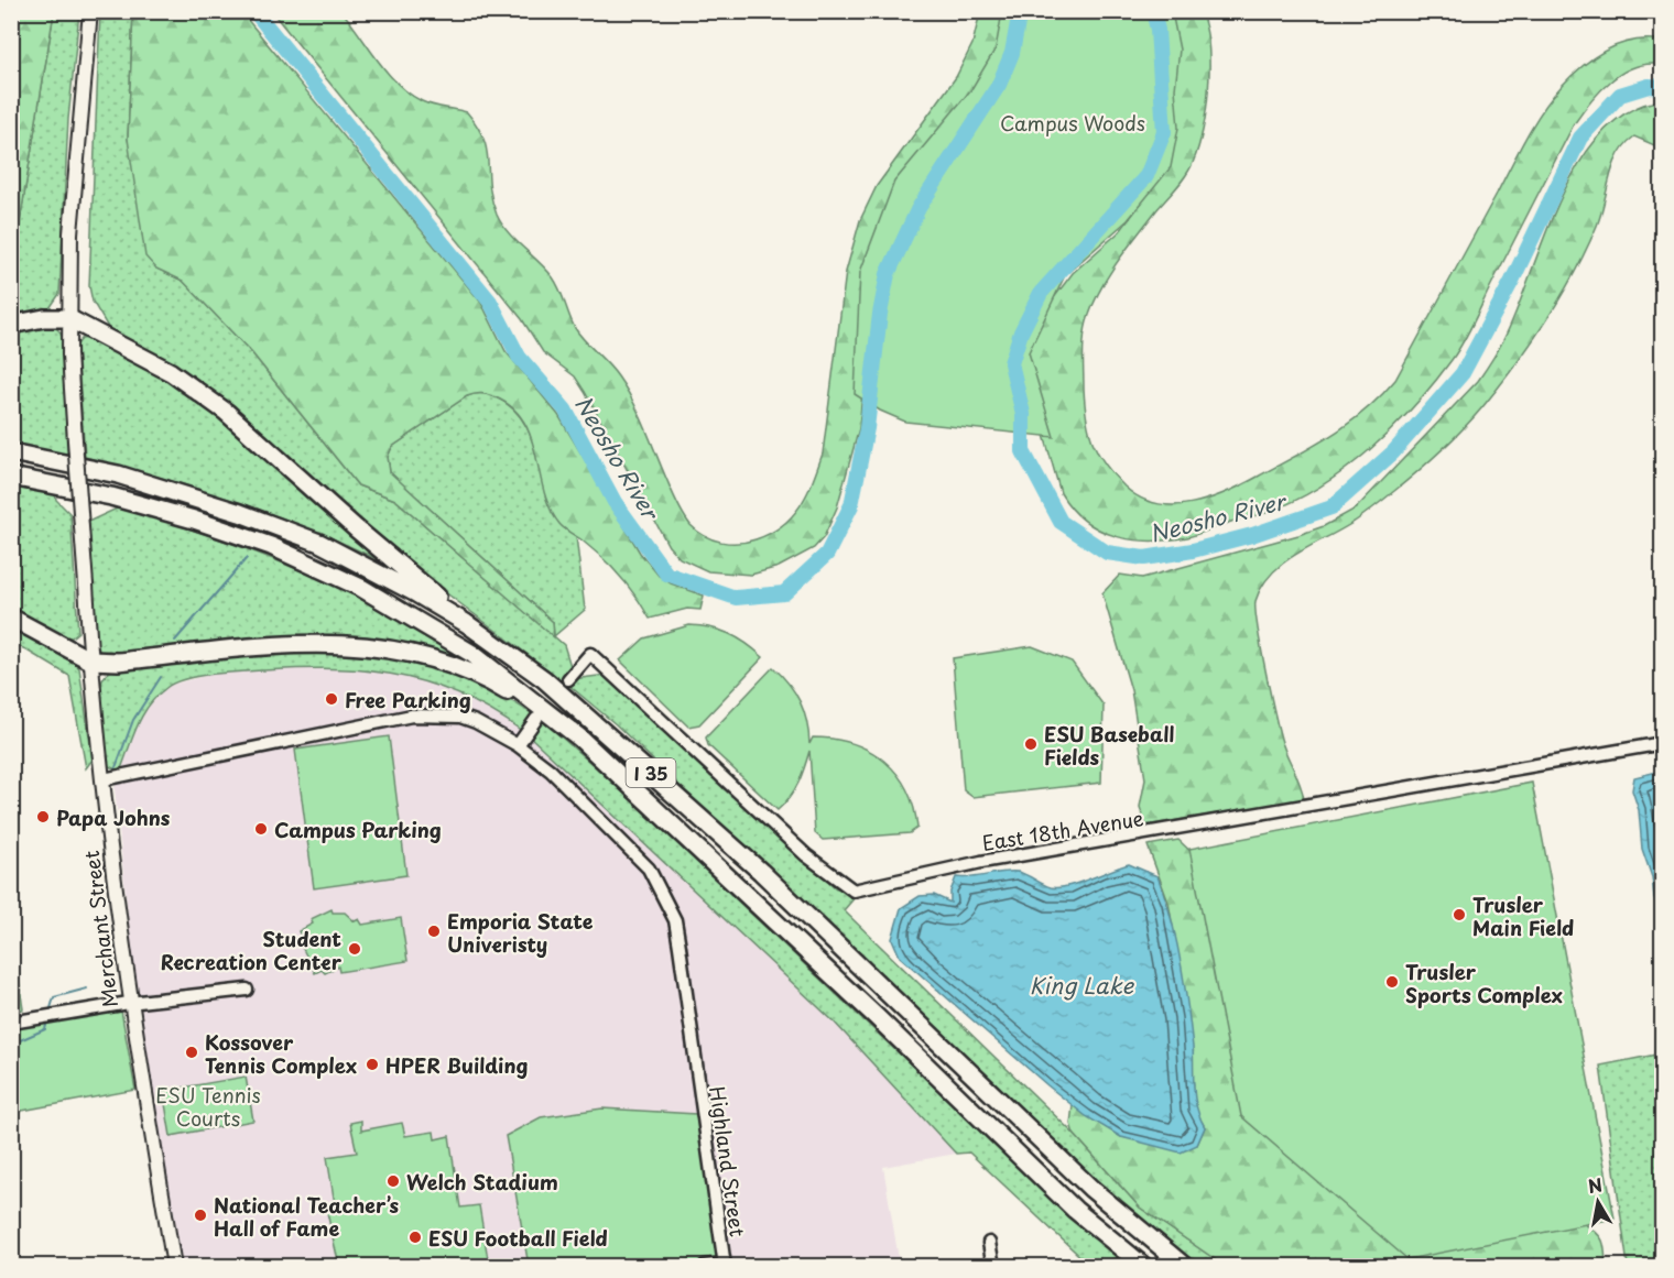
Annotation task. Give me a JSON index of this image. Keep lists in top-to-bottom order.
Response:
{
  "streets": {
    "highway": ["I 35"],
    "main road": ["Merchant Street"],
    "street": ["East 18th Avenue", "Highland Street"]
  },
  "crossings": [
    ["Merchant Street", "Highland Street"]
  ],
  "water": ["Neosho River", "King Lake"],
  "parks": ["Campus Woods", "ESU Tennis Courts"],
  "places": [
    "Free Parking",
    "ESU Baseball Fields",
    "Papa Johns",
    "Campus Parking",
    "Trusler Main Field",
    "Emporia State Univeristy",
    "Student Recreation Center",
    "Trusler Sports Complex",
    "Kossover Tennis Complex",
    "HPER Building",
    "Welch Stadium",
    "National Teacher’s Hall of Fame",
    "ESU Football Field"
  ],
  "north": "top"
}
